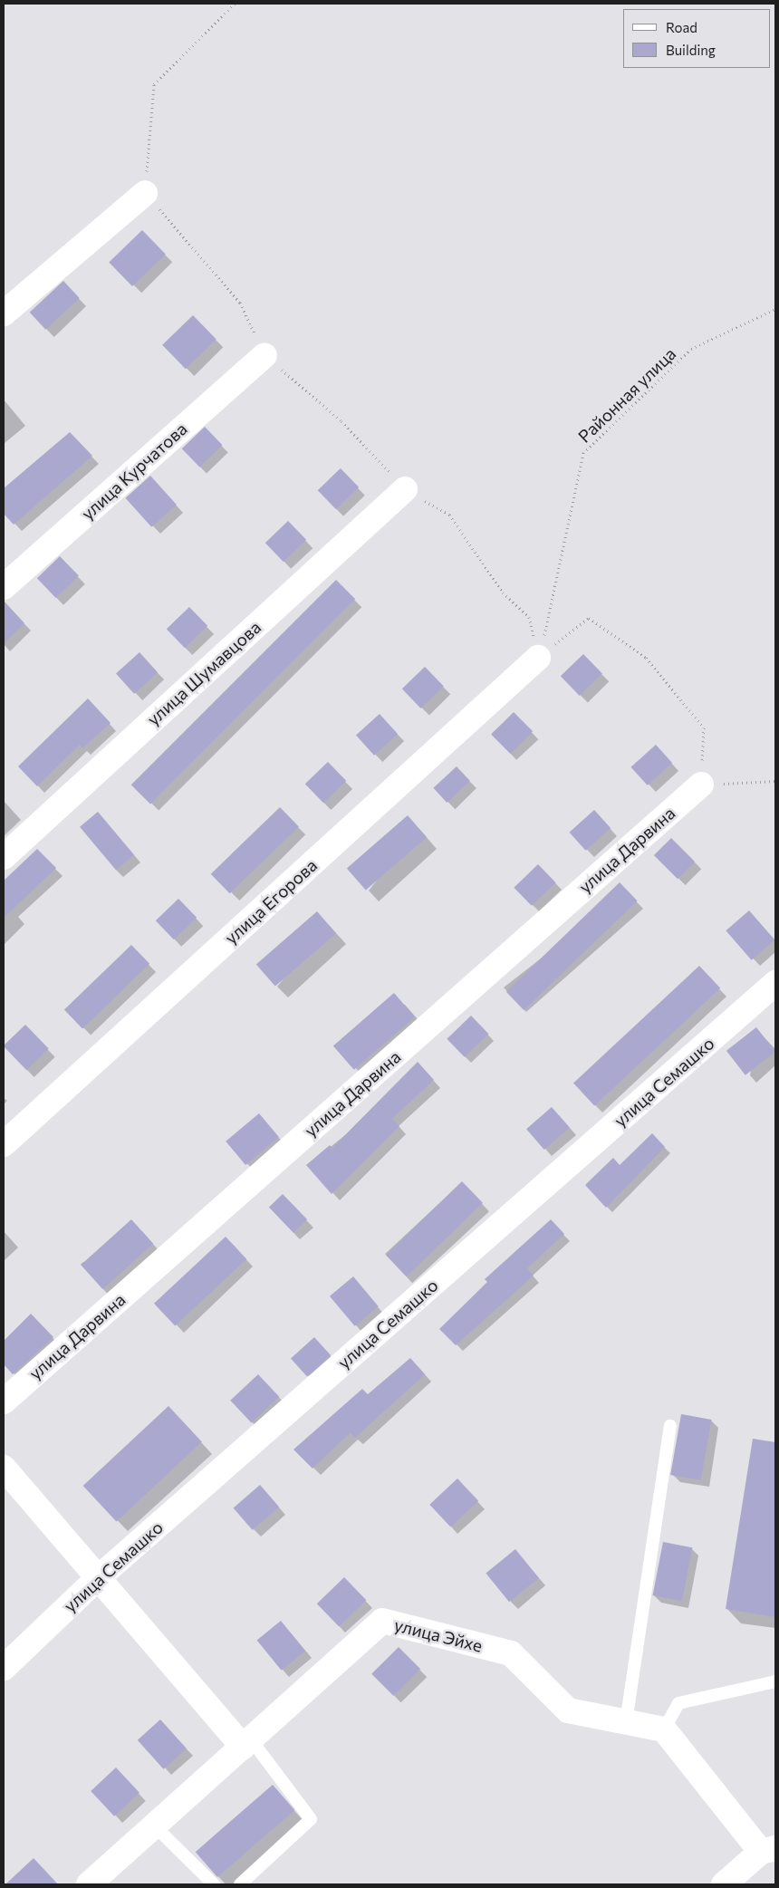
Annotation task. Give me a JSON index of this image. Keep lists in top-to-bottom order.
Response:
{
  "streets": {
    "street": [
      "улица Курчатова",
      "улица Шумавцова",
      "улица Дарвина",
      "улица Егорова",
      "улица Семашко",
      "улица Эйхе"
    ],
    "path": ["Районная улица"]
  },
  "crossings": [
    ["Районная улица", "улица Егорова"]
  ],
  "legend": ["Road", "Building"]
}
